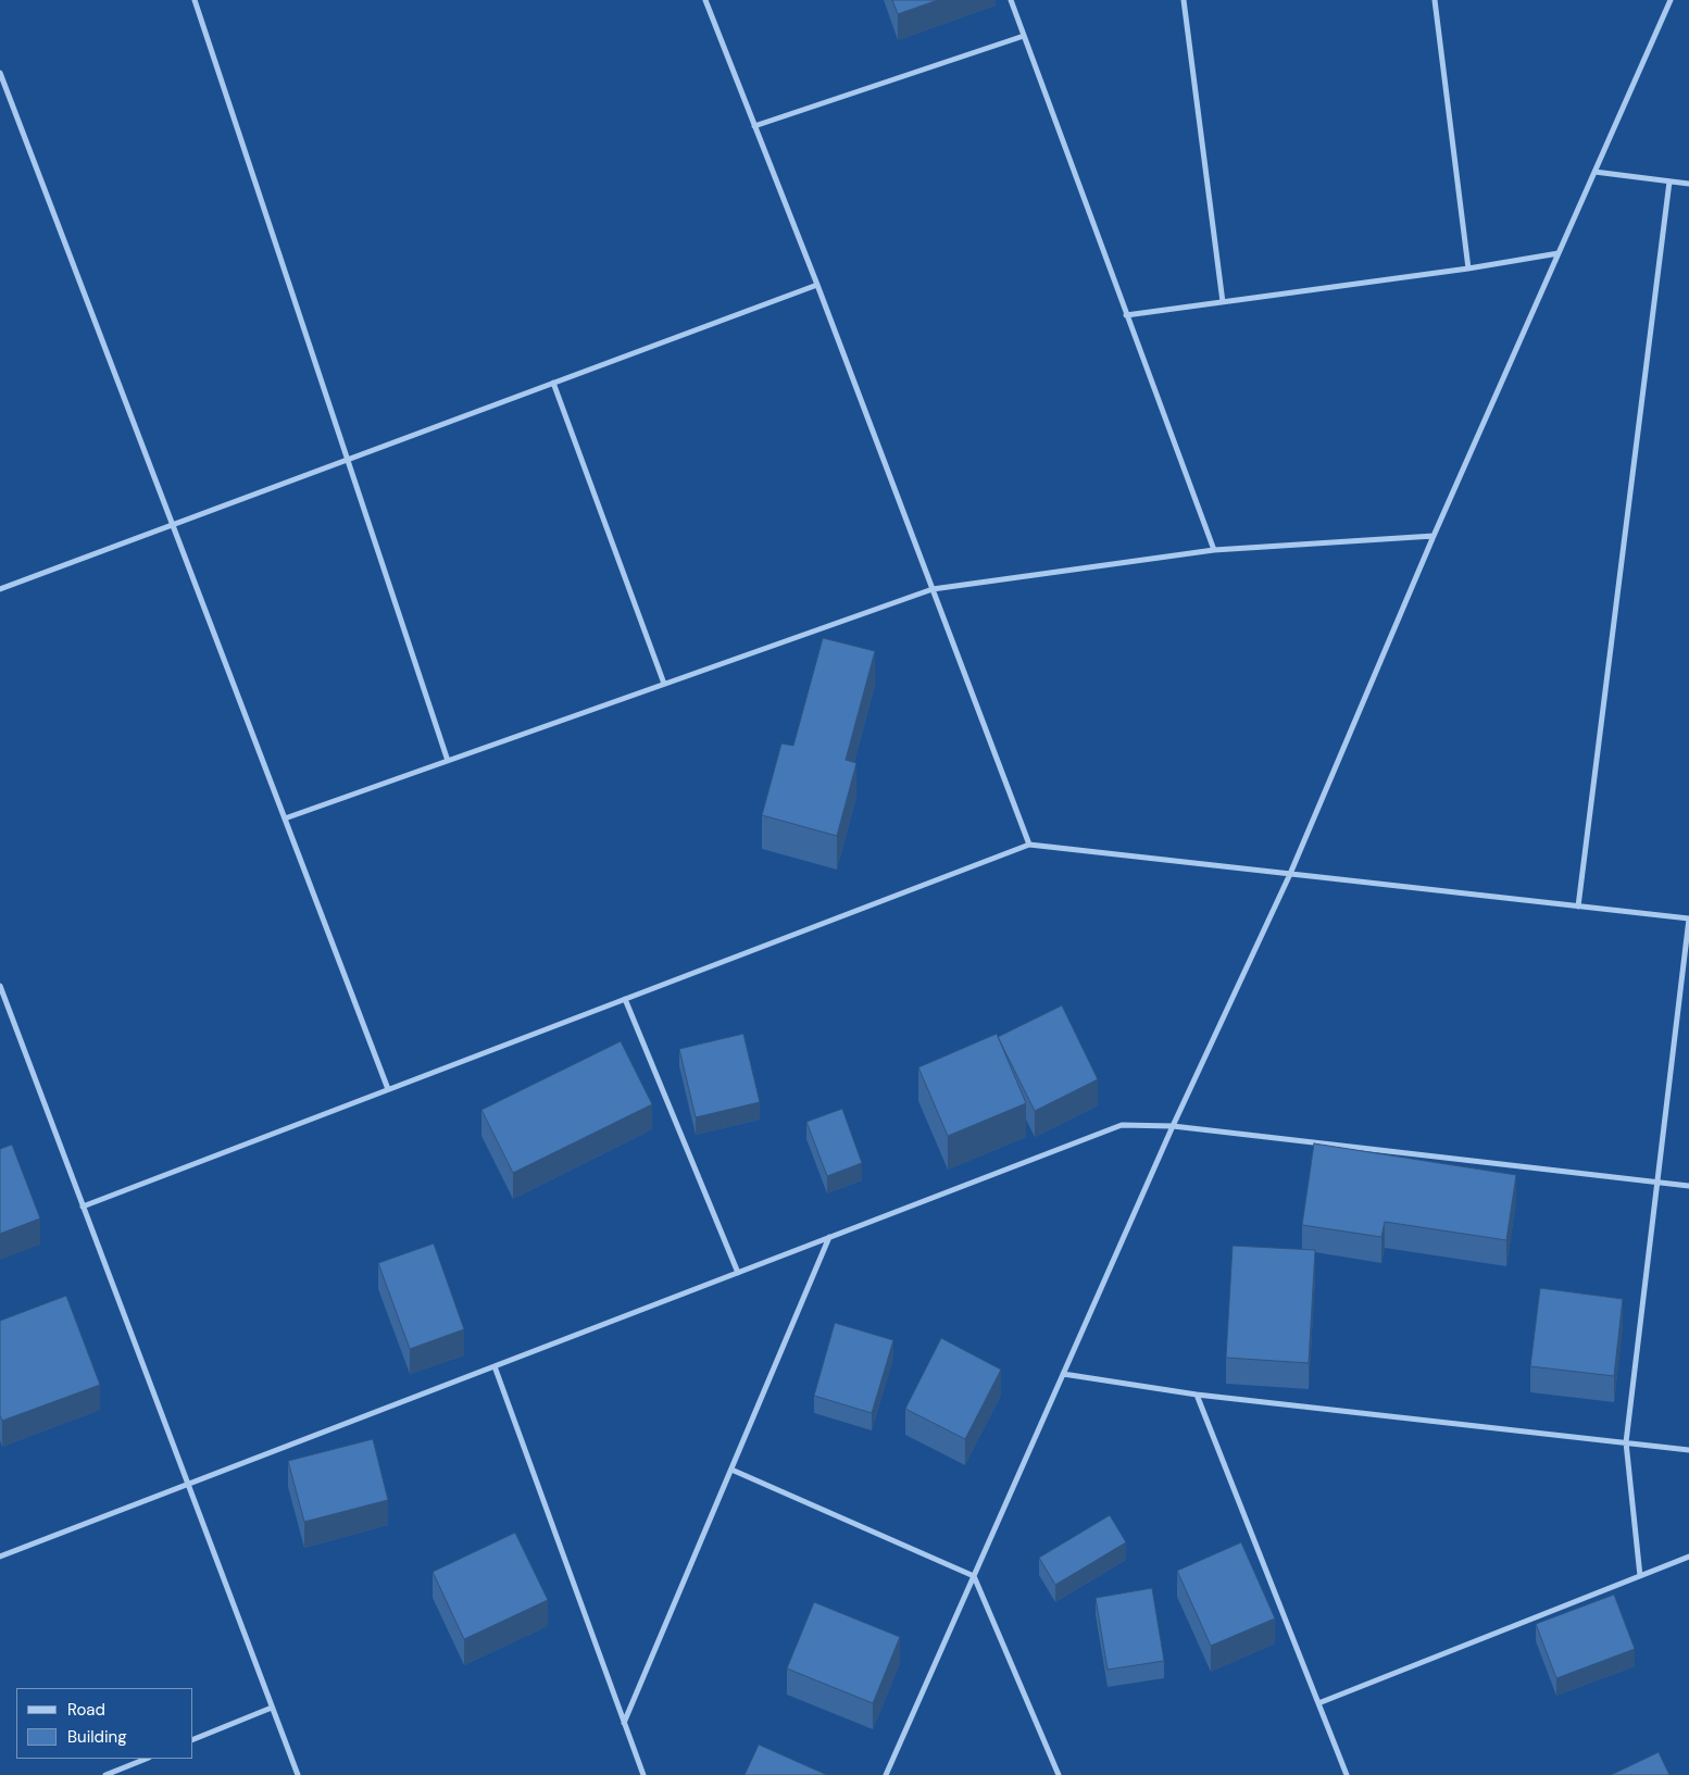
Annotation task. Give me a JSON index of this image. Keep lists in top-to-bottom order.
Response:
{
  "legend": ["Road", "Building"]
}
